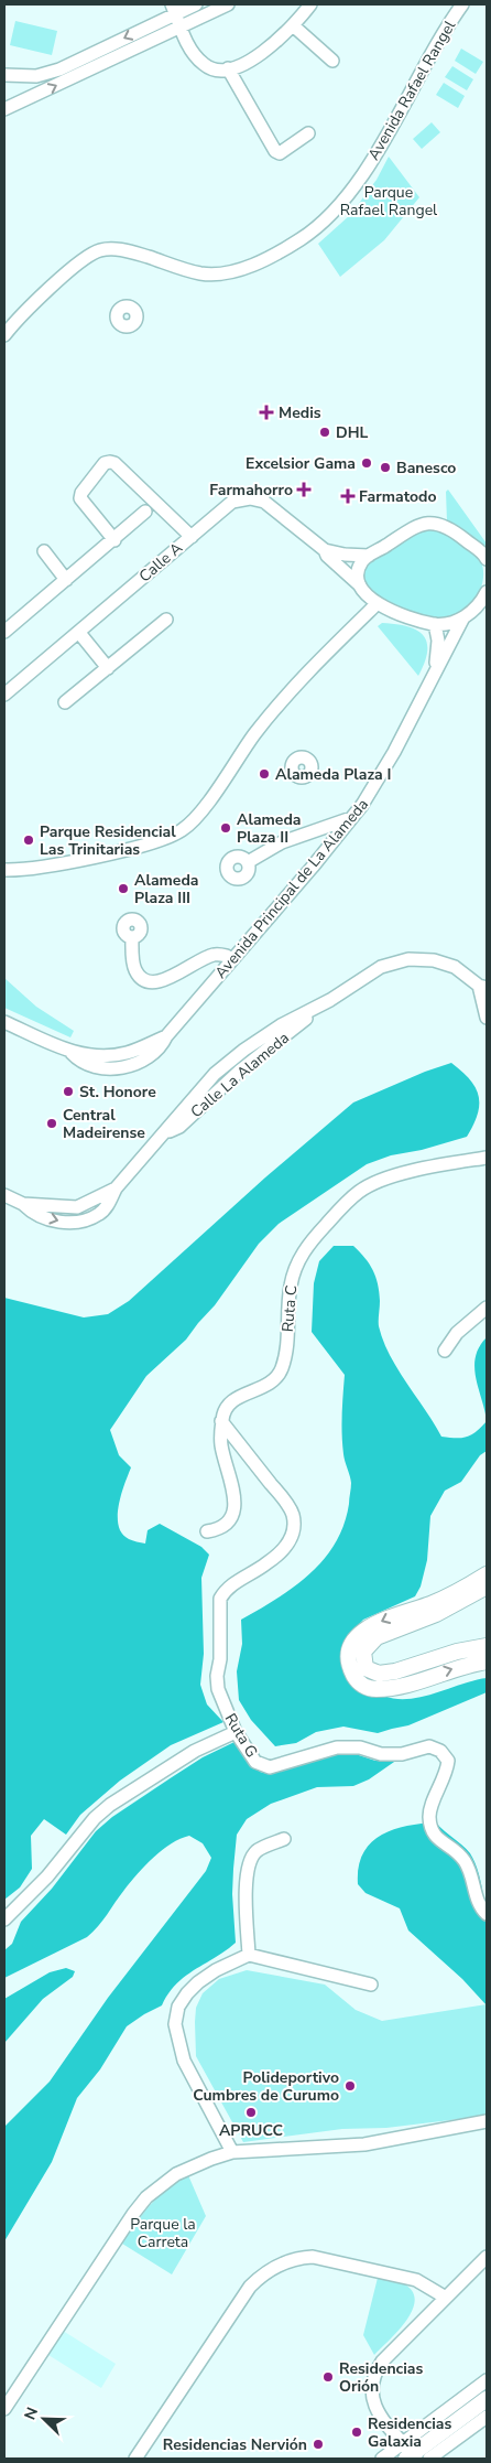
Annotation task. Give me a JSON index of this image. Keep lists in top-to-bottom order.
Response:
{
  "streets": {
    "street": [
      "Avenida Rafael Rangel",
      "Calle A",
      "Avenida Principal de La Alameda",
      "Calle La Alameda",
      "Ruta C",
      "Ruta G"
    ]
  },
  "crossings": [
    ["Calle A", "Avenida Principal de La Alameda"],
    ["Ruta C", "Ruta G"]
  ],
  "parks": ["Parque Rafael Rangel", "Parque la Carreta"],
  "places": {
    "health": ["Medis", "Farmahorro", "Farmatodo"],
    "other": [
      "DHL",
      "Excelsior Gama",
      "Banesco",
      "Alameda Plaza I",
      "Alameda Plaza II",
      "Parque Residencial Las Trinitarias",
      "Alameda Plaza III",
      "St. Honore",
      "Central Madeirense",
      "Polideportivo Cumbres de Curumo",
      "APRUCC",
      "Residencias Orión",
      "Residencias Galaxia",
      "Residencias Nervión"
    ]
  },
  "north": "top left"
}
